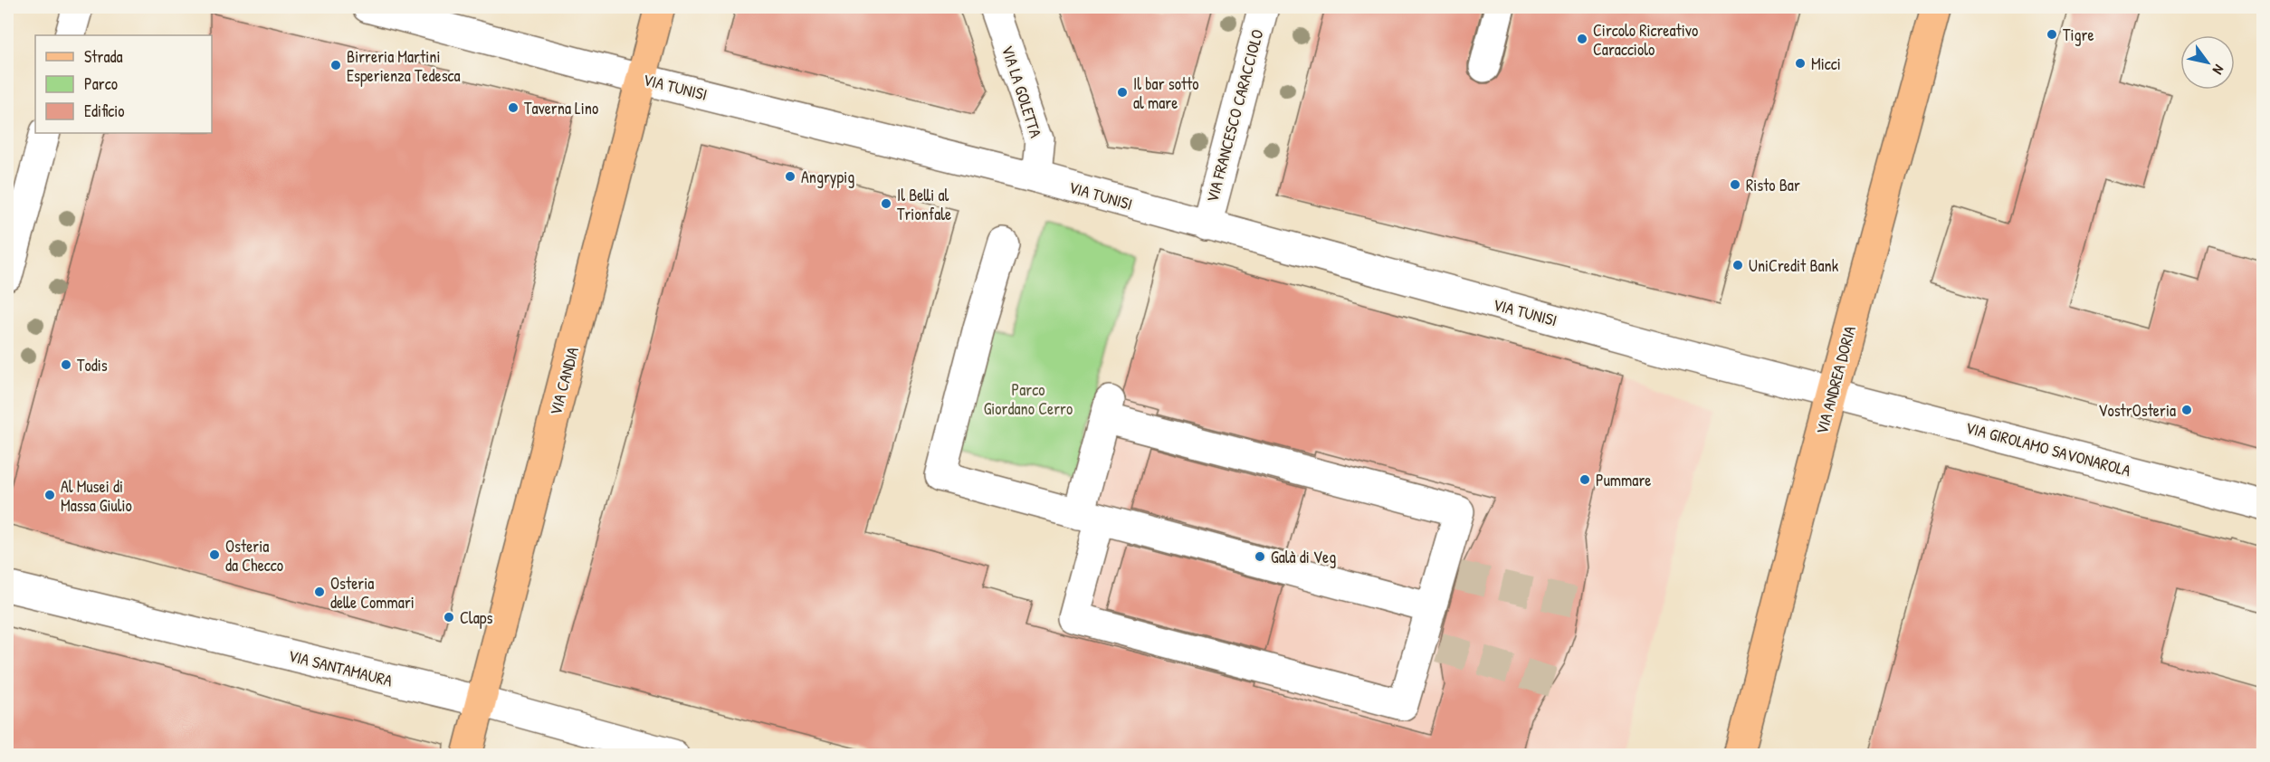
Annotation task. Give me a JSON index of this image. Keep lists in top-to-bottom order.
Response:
{
  "streets": {
    "main road": ["VIA ANDREA DORIA", "VIA CANDIA"],
    "street": [
      "VIA TUNISI",
      "VIA LA GOLETTA",
      "VIA FRANCESCO CARACCIOLO",
      "VIA GIROLAMO SAVONAROLA",
      "VIA SANTAMAURA"
    ]
  },
  "crossings": [
    ["VIA TUNISI", "VIA LA GOLETTA"],
    ["VIA TUNISI", "VIA FRANCESCO CARACCIOLO"],
    ["VIA TUNISI", "VIA ANDREA DORIA"],
    ["VIA TUNISI", "VIA CANDIA"],
    ["VIA TUNISI", "VIA GIROLAMO SAVONAROLA"],
    ["VIA ANDREA DORIA", "VIA GIROLAMO SAVONAROLA"],
    ["VIA CANDIA", "VIA SANTAMAURA"]
  ],
  "parks": ["Parco Giordano Cerro"],
  "places": [
    "Tigre",
    "Circolo Ricreativo Caracciolo",
    "Micci",
    "Birreria Martini Esperienza Tedesca",
    "Il bar sotto al mare",
    "Taverna Lino",
    "Angrypig",
    "Risto Bar",
    "Il Belli al Trionfale",
    "UniCredit Bank",
    "Todis",
    "VostrOsteria",
    "Pummare",
    "Al Musei di Massa Giulio",
    "Osteria da Checco",
    "Galà di Veg",
    "Osteria delle Commari",
    "Claps"
  ],
  "legend": ["Strada", "Parco", "Edificio"],
  "north": "bottom right"
}
